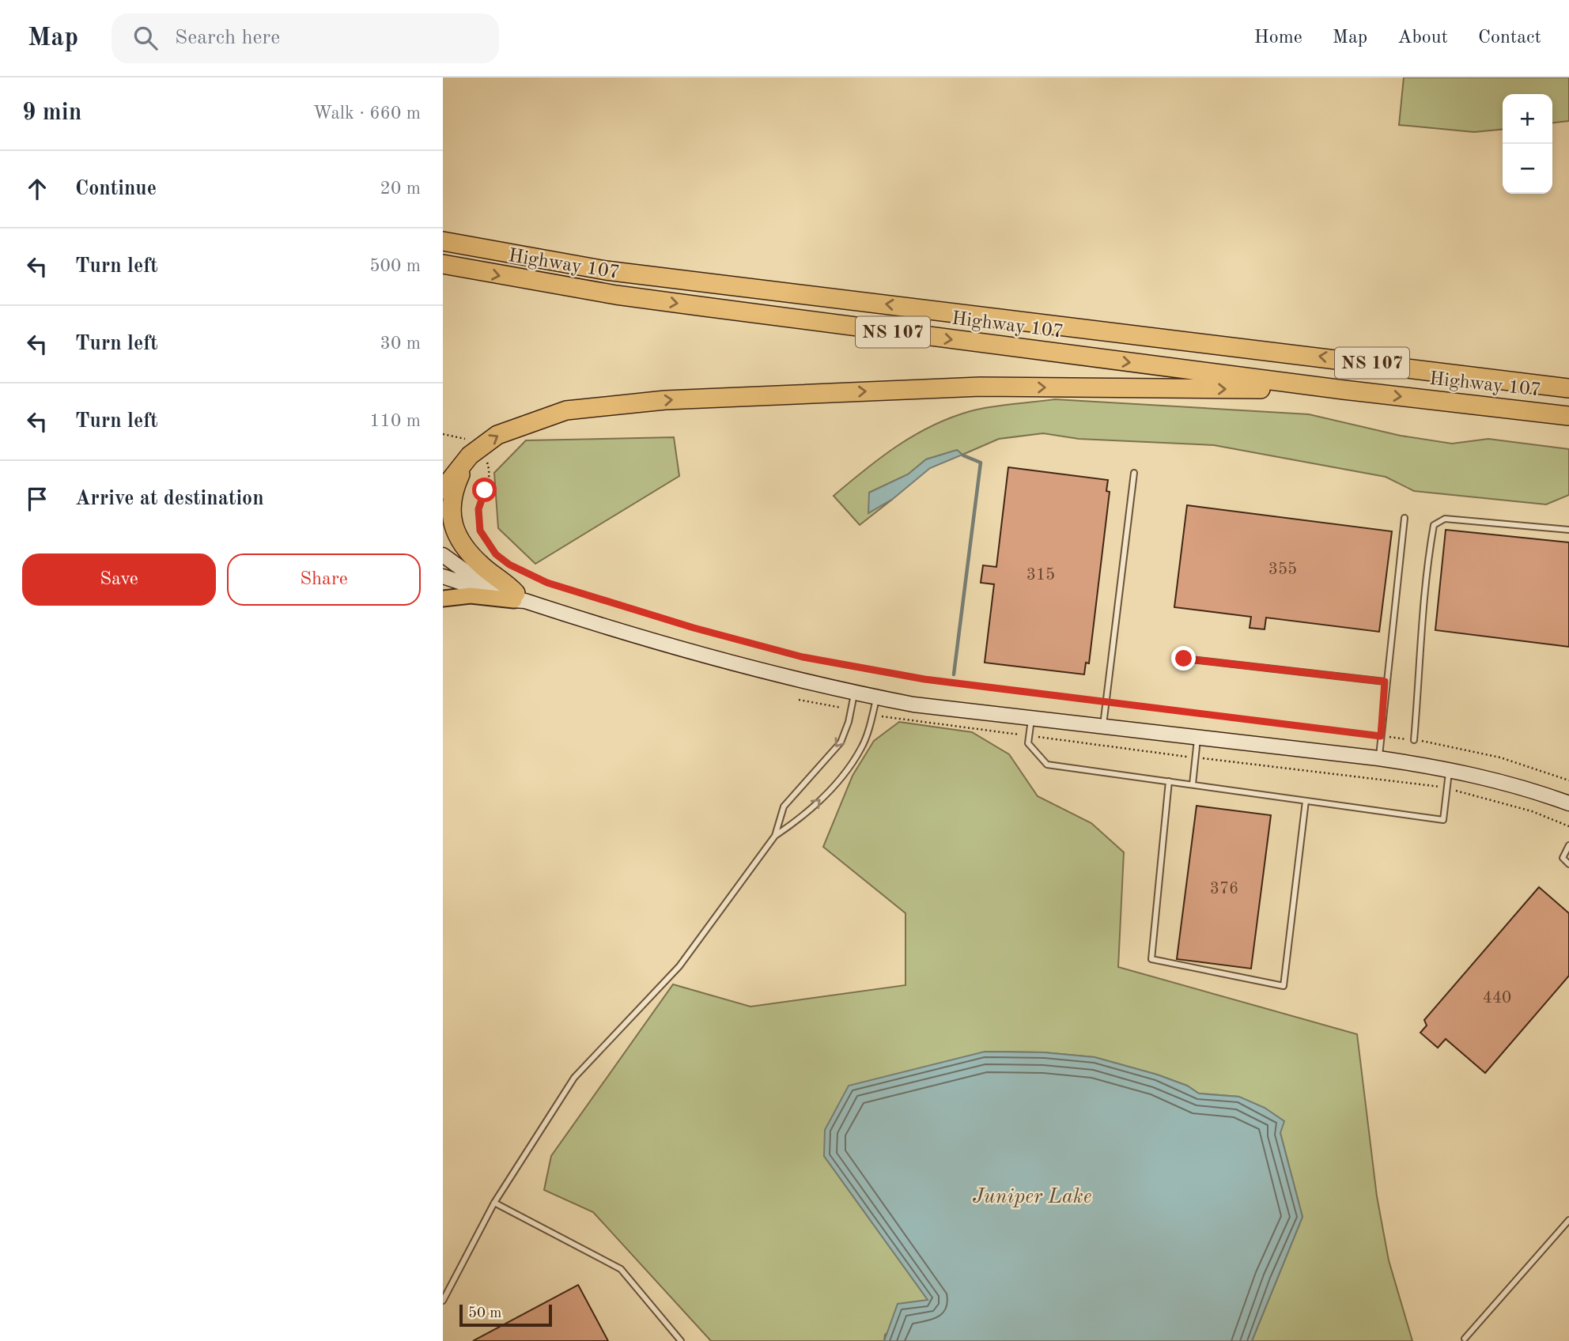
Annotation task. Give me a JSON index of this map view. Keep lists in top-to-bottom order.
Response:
{
  "streets": {
    "highway": ["Highway 107", "NS 107"]
  },
  "water": ["Juniper Lake"],
  "house_numbers": [
    "355",
    "315",
    "376",
    "440"
  ],
  "scale_bar": "50 m",
  "page": {
    "header": "Map",
    "search": "Search here",
    "nav": [
      "Home",
      "Map",
      "About",
      "Contact"
    ],
    "heading": ["9 min", "Walk · 660 m"],
    "map_buttons": ["+", "−"],
    "list": [
      ["Continue", "20 m"],
      ["Turn left", "500 m"],
      ["Turn left", "30 m"],
      ["Turn left", "110 m"],
      "Arrive at destination"
    ],
    "buttons": ["Save", "Share"],
    "scale": "50 m"
  }
}
